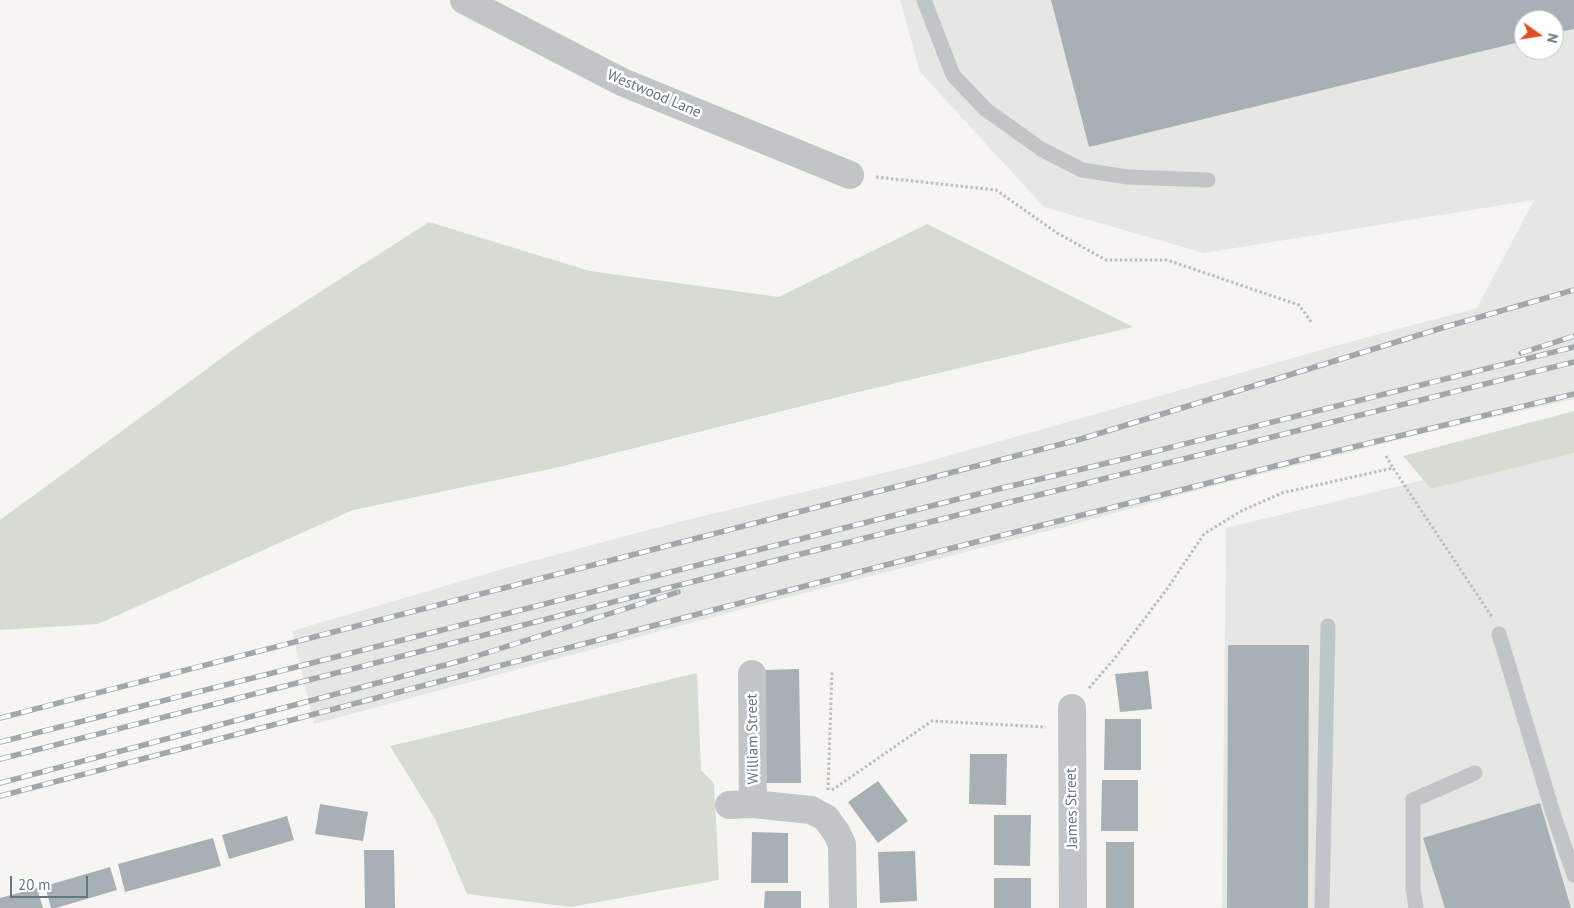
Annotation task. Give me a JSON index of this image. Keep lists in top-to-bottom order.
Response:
{
  "streets": {
    "street": ["Westwood Lane", "William Street", "James Street"]
  },
  "scale_bar": "20 m",
  "north": "right"
}
